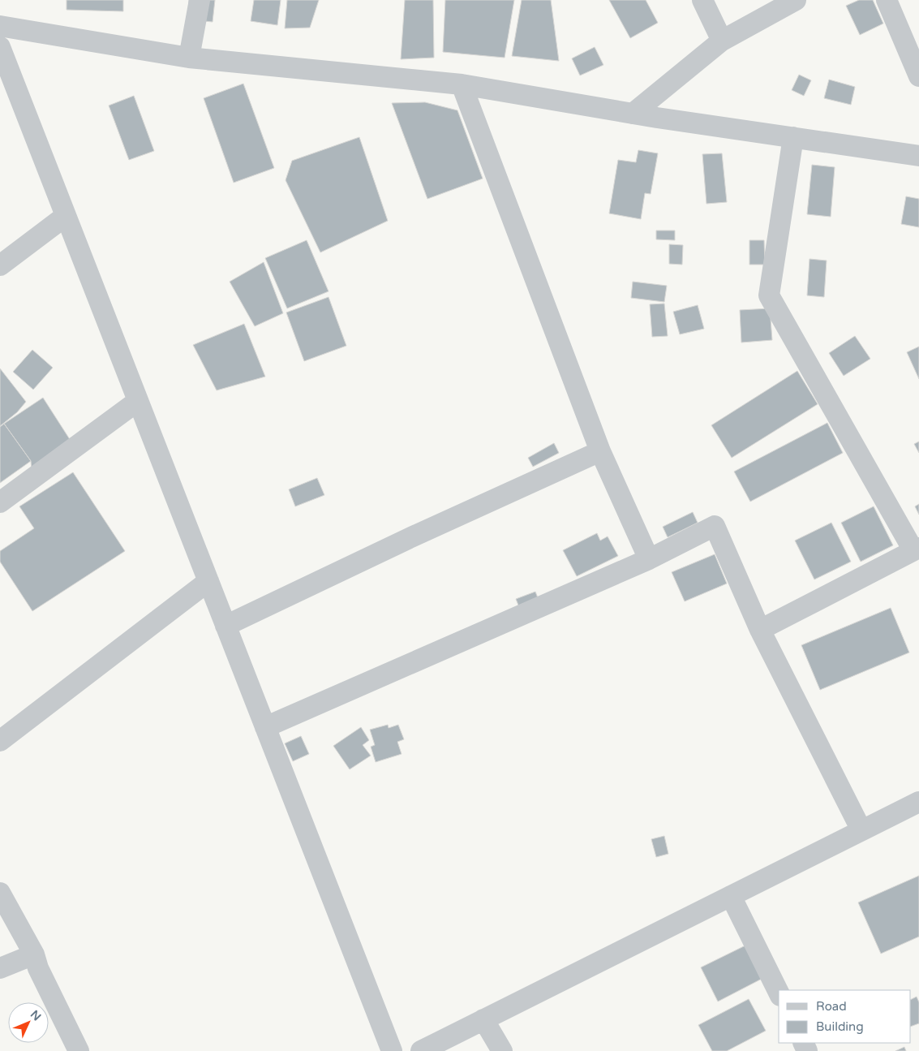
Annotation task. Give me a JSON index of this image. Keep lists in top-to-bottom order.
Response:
{
  "legend": ["Road", "Building"],
  "north": "top right"
}
